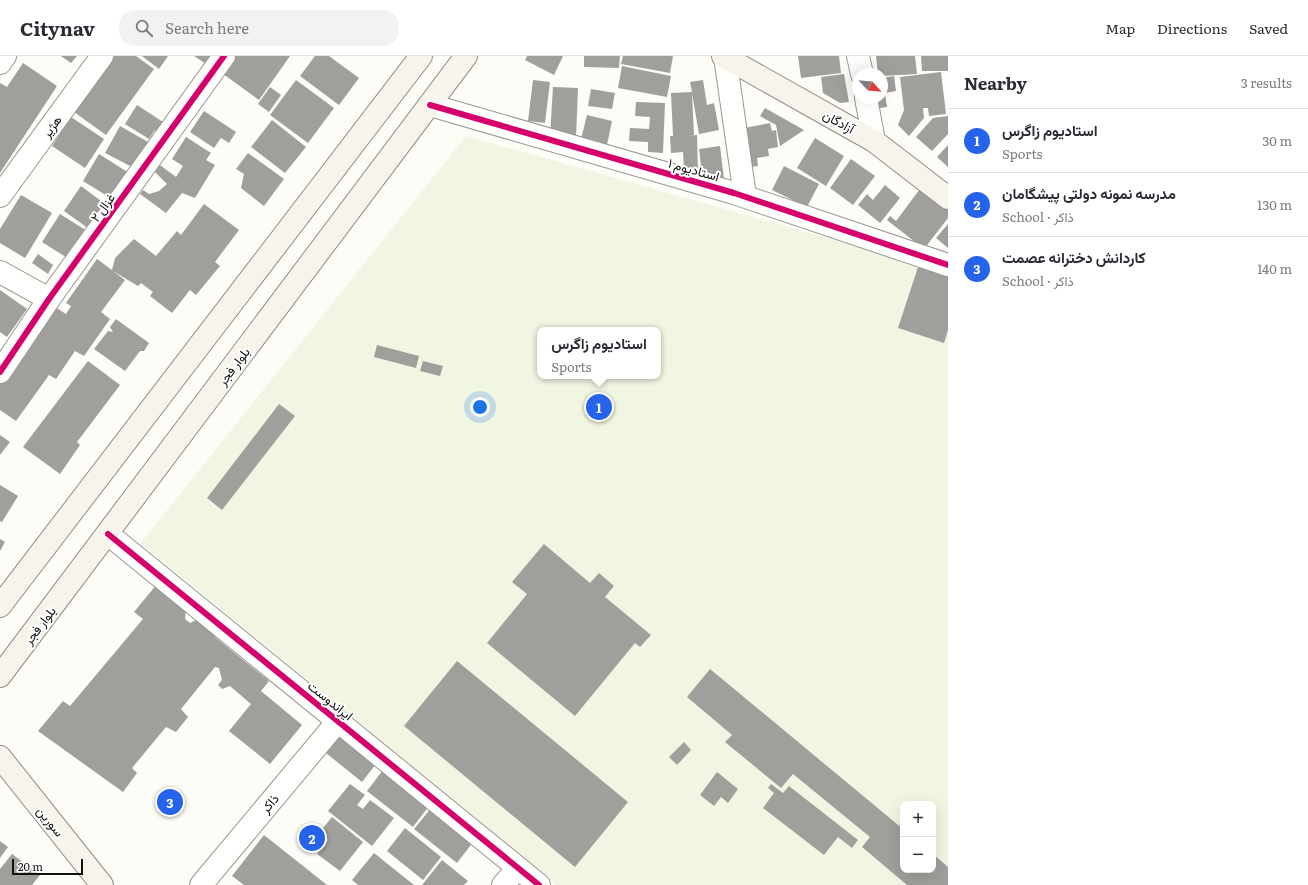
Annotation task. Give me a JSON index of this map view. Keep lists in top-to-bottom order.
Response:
{
  "streets": {
    "main road": ["آزادگان", "بلوار فجر", "سورین"],
    "street": [
      "هژیر",
      "استادیوم ۱",
      "غزال ۲",
      "ایراندوست",
      "ذاکر"
    ]
  },
  "crossings": [
    ["استادیوم ۱", "بلوار فجر"],
    ["بلوار فجر", "ایراندوست"],
    ["ایراندوست", "ذاکر"]
  ],
  "scale_bar": "20 m",
  "north": "bottom right",
  "page": {
    "header": "Citynav",
    "search": "Search here",
    "nav": ["Map", "Directions", "Saved"],
    "heading": ["Nearby", "3 results"],
    "list": [
      {
        "mark": "1",
        "name": "استادیوم زاگرس",
        "note": "Sports",
        "value": "30 m"
      },
      {
        "mark": "2",
        "name": "مدرسه نمونه دولتی پیشگامان",
        "note": "School · ذاکر",
        "value": "130 m"
      },
      {
        "mark": "3",
        "name": "کاردانش دخترانه عصمت",
        "note": "School · ذاکر",
        "value": "140 m"
      }
    ],
    "popup": ["استادیوم زاگرس", "Sports"],
    "pins": ["1", "3", "2"],
    "map_buttons": ["+", "−"],
    "scale": "20 m"
  }
}
